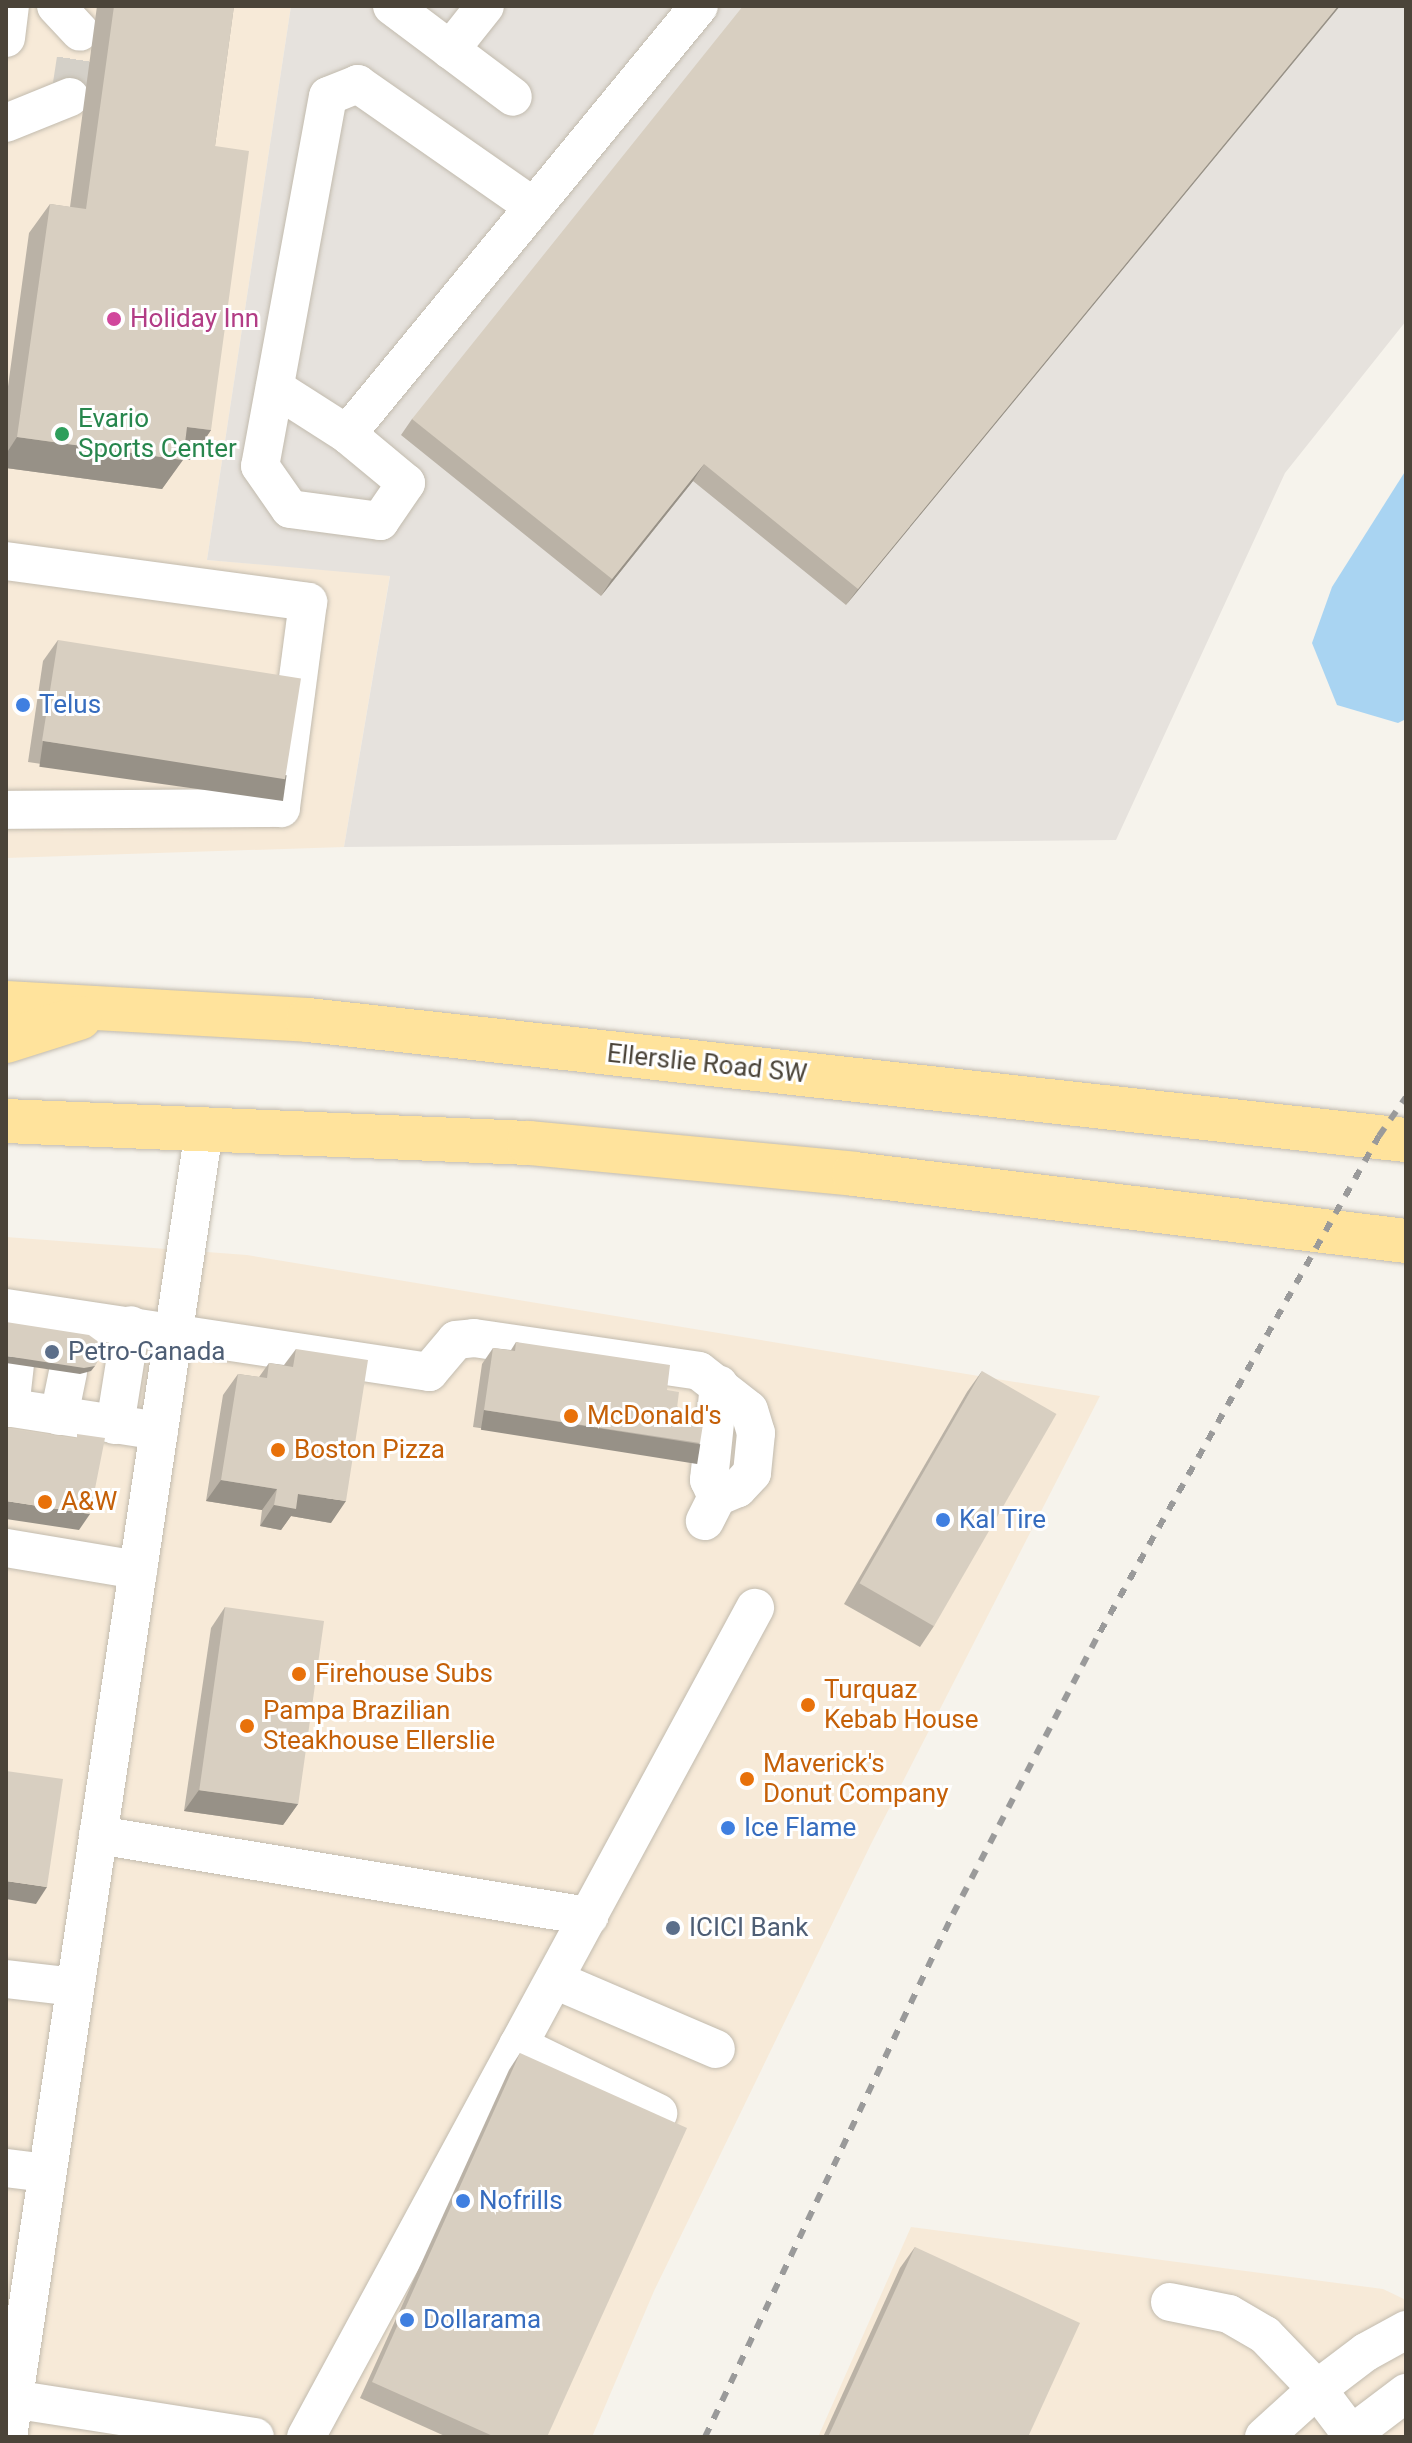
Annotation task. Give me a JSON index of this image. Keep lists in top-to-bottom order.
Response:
{
  "streets": {
    "main road": ["Ellerslie Road SW"]
  },
  "places": [
    "Holiday Inn",
    "Evario Sports Center",
    "Telus",
    "Petro-Canada",
    "McDonald's",
    "Boston Pizza",
    "A&W",
    "Kal Tire",
    "Firehouse Subs",
    "Turquaz Kebab House",
    "Pampa Brazilian Steakhouse Ellerslie",
    "Maverick's Donut Company",
    "Ice Flame",
    "ICICI Bank",
    "Nofrills",
    "Dollarama"
  ]
}
